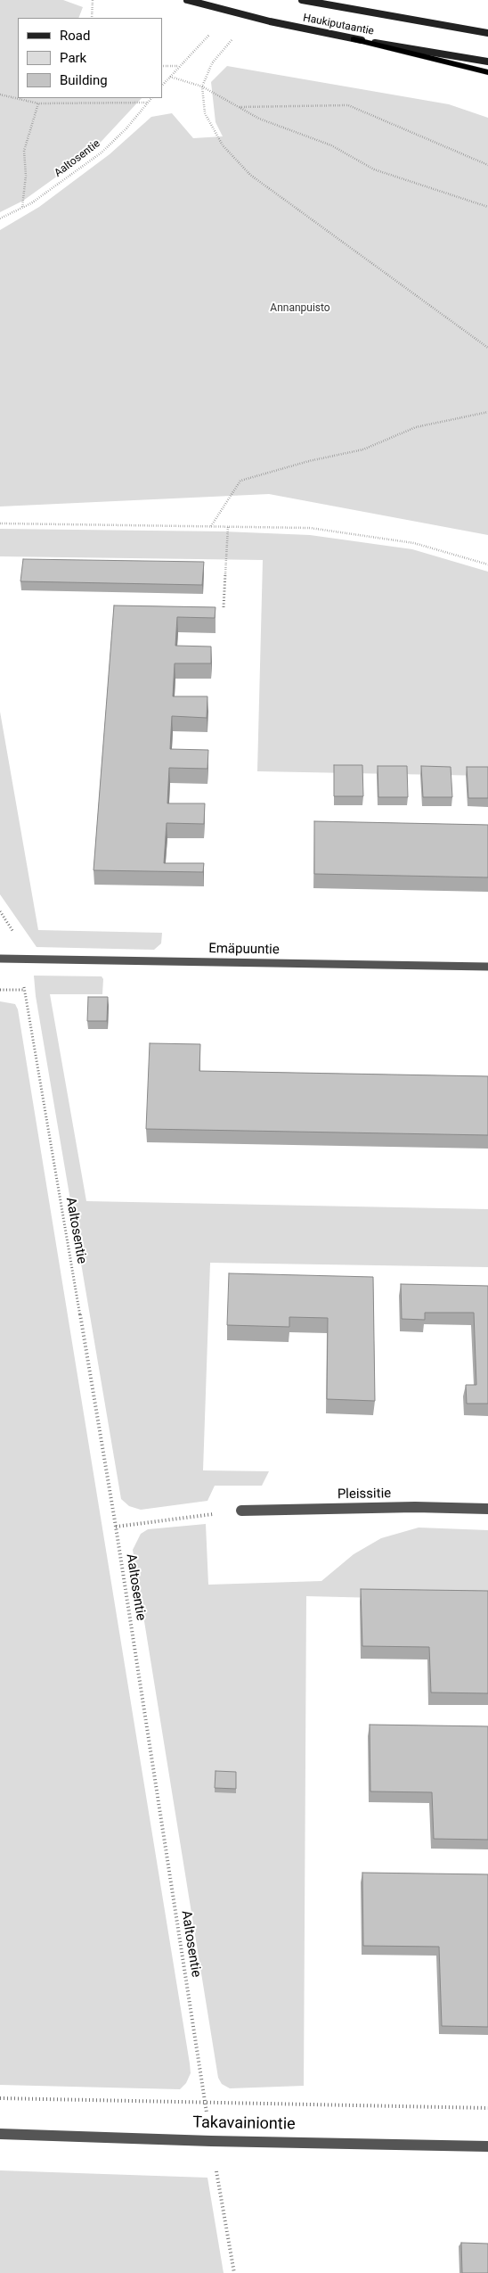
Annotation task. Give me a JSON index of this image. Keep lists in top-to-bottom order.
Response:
{
  "streets": {
    "main road": ["Haukiputaantie"],
    "street": ["Emäpuuntie", "Pleissitie", "Takavainiontie"],
    "path": ["Aaltosentie"]
  },
  "crossings": [
    ["Aaltosentie", "Emäpuuntie"],
    ["Aaltosentie", "Takavainiontie"]
  ],
  "parks": ["Annanpuisto"],
  "legend": ["Road", "Park", "Building"]
}
